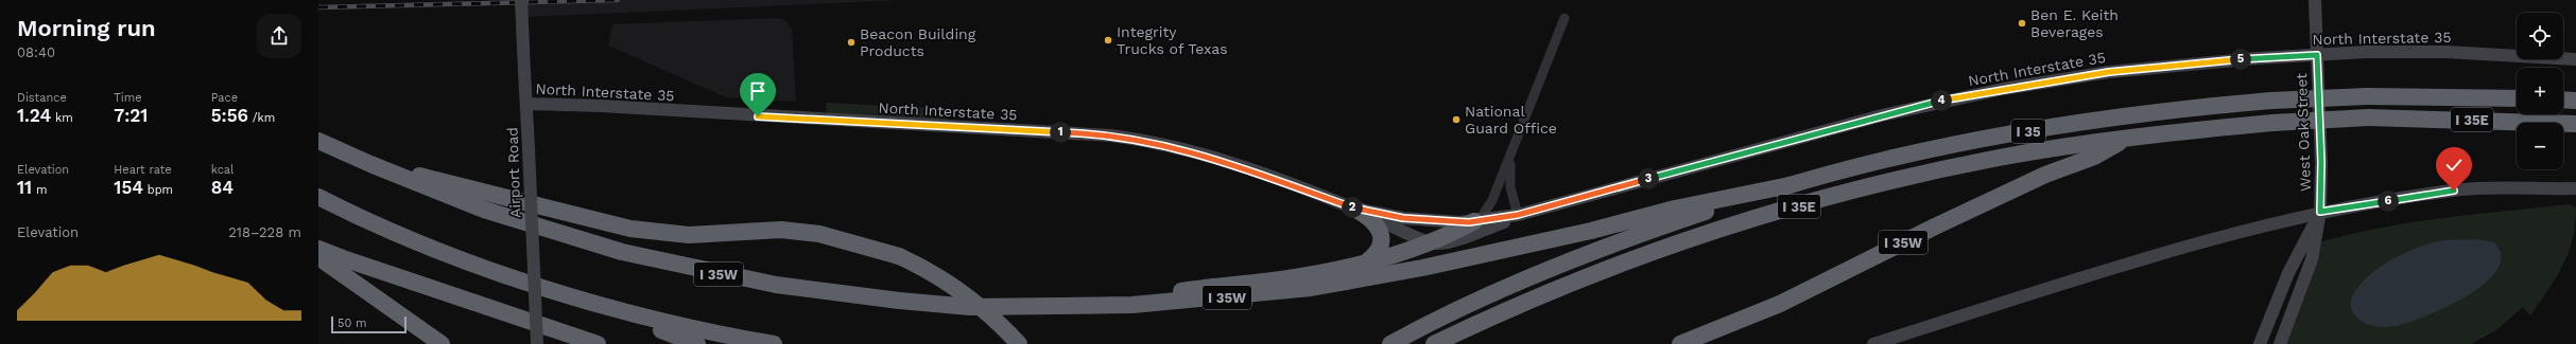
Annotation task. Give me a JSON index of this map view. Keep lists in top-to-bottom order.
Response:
{
  "streets": {
    "highway": ["I 35E", "I 35", "I 35W"],
    "main road": ["North Interstate 35", "West Oak Street", "Airport Road"]
  },
  "crossings": [
    ["North Interstate 35", "West Oak Street"],
    ["North Interstate 35", "Airport Road"],
    ["I 35E", "I 35"],
    ["I 35E", "I 35W"],
    ["I 35", "I 35W"]
  ],
  "places": [
    "Ben E. Keith Beverages",
    "Integrity Trucks of Texas",
    "Beacon Building Products",
    "National Guard Office"
  ],
  "scale_bar": "50 m",
  "page": {
    "heading": ["Morning run", "08:40"],
    "map_buttons": ["+", "−"],
    "pins": [
      "5",
      "4",
      "1",
      "3",
      "6",
      "2"
    ],
    "stats": [
      ["Distance", "1.24 km"],
      ["Time", "7:21"],
      ["Pace", "5:56 /km"],
      ["Elevation", "11 m"],
      ["Heart rate", "154 bpm"],
      ["kcal", "84"]
    ],
    "chart": ["Elevation", "218–228 m"],
    "scale": "50 m"
  }
}
